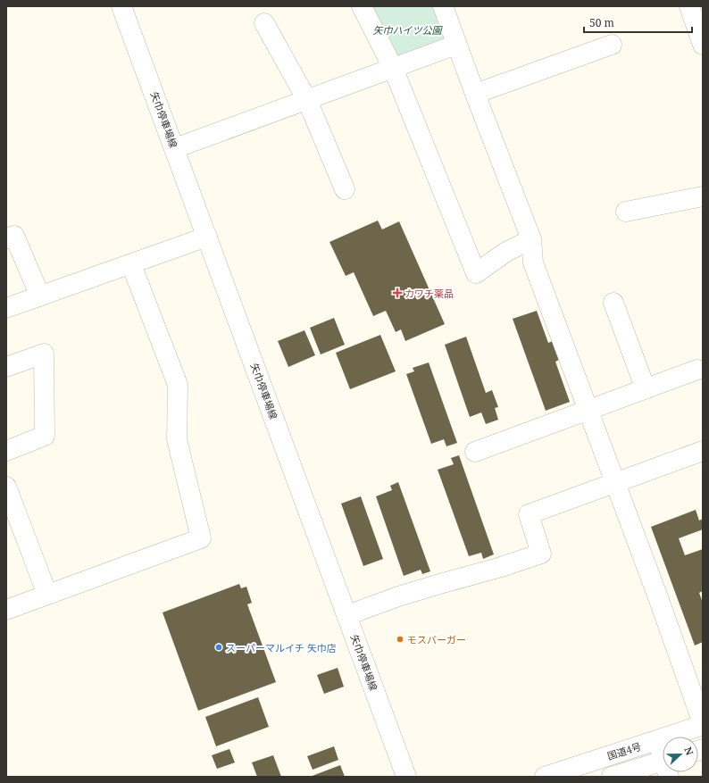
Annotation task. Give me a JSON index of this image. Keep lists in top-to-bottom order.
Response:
{
  "streets": {
    "main road": ["矢巾停車場線", "国道4号"]
  },
  "parks": ["矢巾ハイツ公園"],
  "places": {
    "health": ["カワチ薬品"],
    "other": ["モスバーガー", "スーパーマルイチ 矢巾店"]
  },
  "scale_bar": "50 m",
  "north": "right"
}
